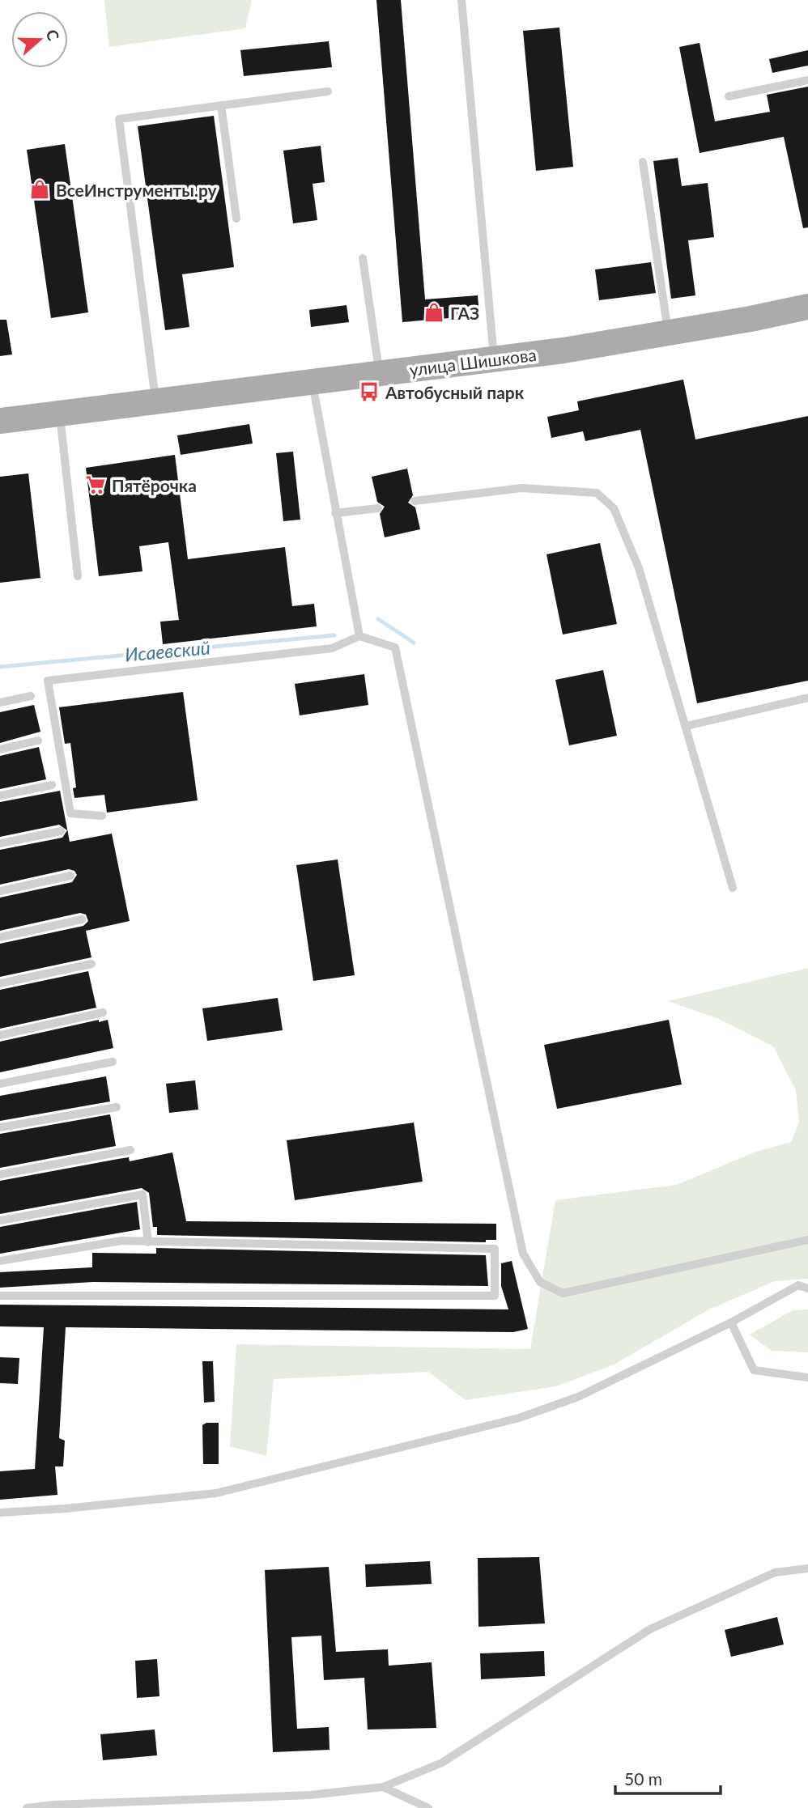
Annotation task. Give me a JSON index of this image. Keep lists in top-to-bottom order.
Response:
{
  "streets": {
    "main road": ["улица Шишкова"]
  },
  "water": ["Исаевский"],
  "places": {
    "shop": ["ВсеИнструменты.ру", "ГАЗ"],
    "bus stop": ["Автобусный парк"],
    "supermarket": ["Пятёрочка"]
  },
  "scale_bar": "50 m",
  "north": "right"
}
